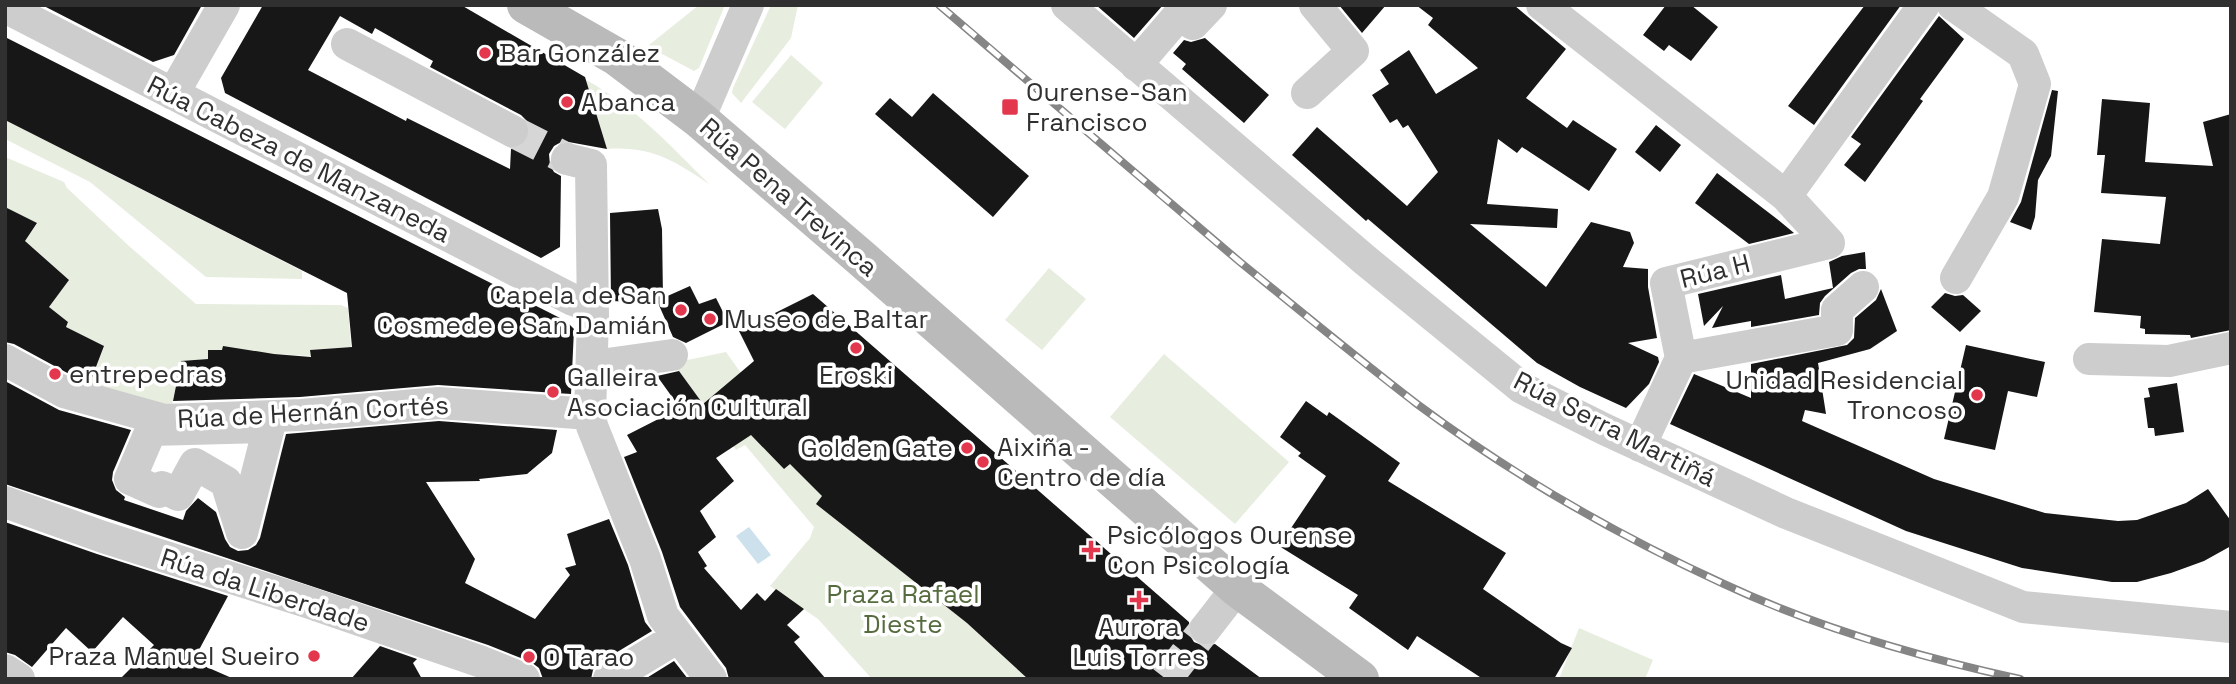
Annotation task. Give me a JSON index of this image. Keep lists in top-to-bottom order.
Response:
{
  "streets": {
    "street": [
      "Rúa Cabeza de Manzaneda",
      "Rúa Pena Trevinca",
      "Rúa H",
      "Rúa de Hernán Cortés",
      "Rúa Serra Martiñá",
      "Rúa da Liberdade"
    ]
  },
  "parks": ["Praza Rafael Dieste"],
  "places": {
    "other": [
      "Bar González",
      "Abanca",
      "Capela de San Cosmede e San Damián",
      "Museo de Baltar",
      "Eroski",
      "entrepedras",
      "Galleira Asociación Cultural",
      "Unidad Residencial Troncoso",
      "Golden Gate",
      "Aixiña - Centro de día",
      "Praza Manuel Sueiro",
      "O Tarao"
    ],
    "transit": ["Ourense-San Francisco"],
    "health": ["Psicólogos Ourense Con Psicología", "Aurora Luis Torres"]
  }
}
